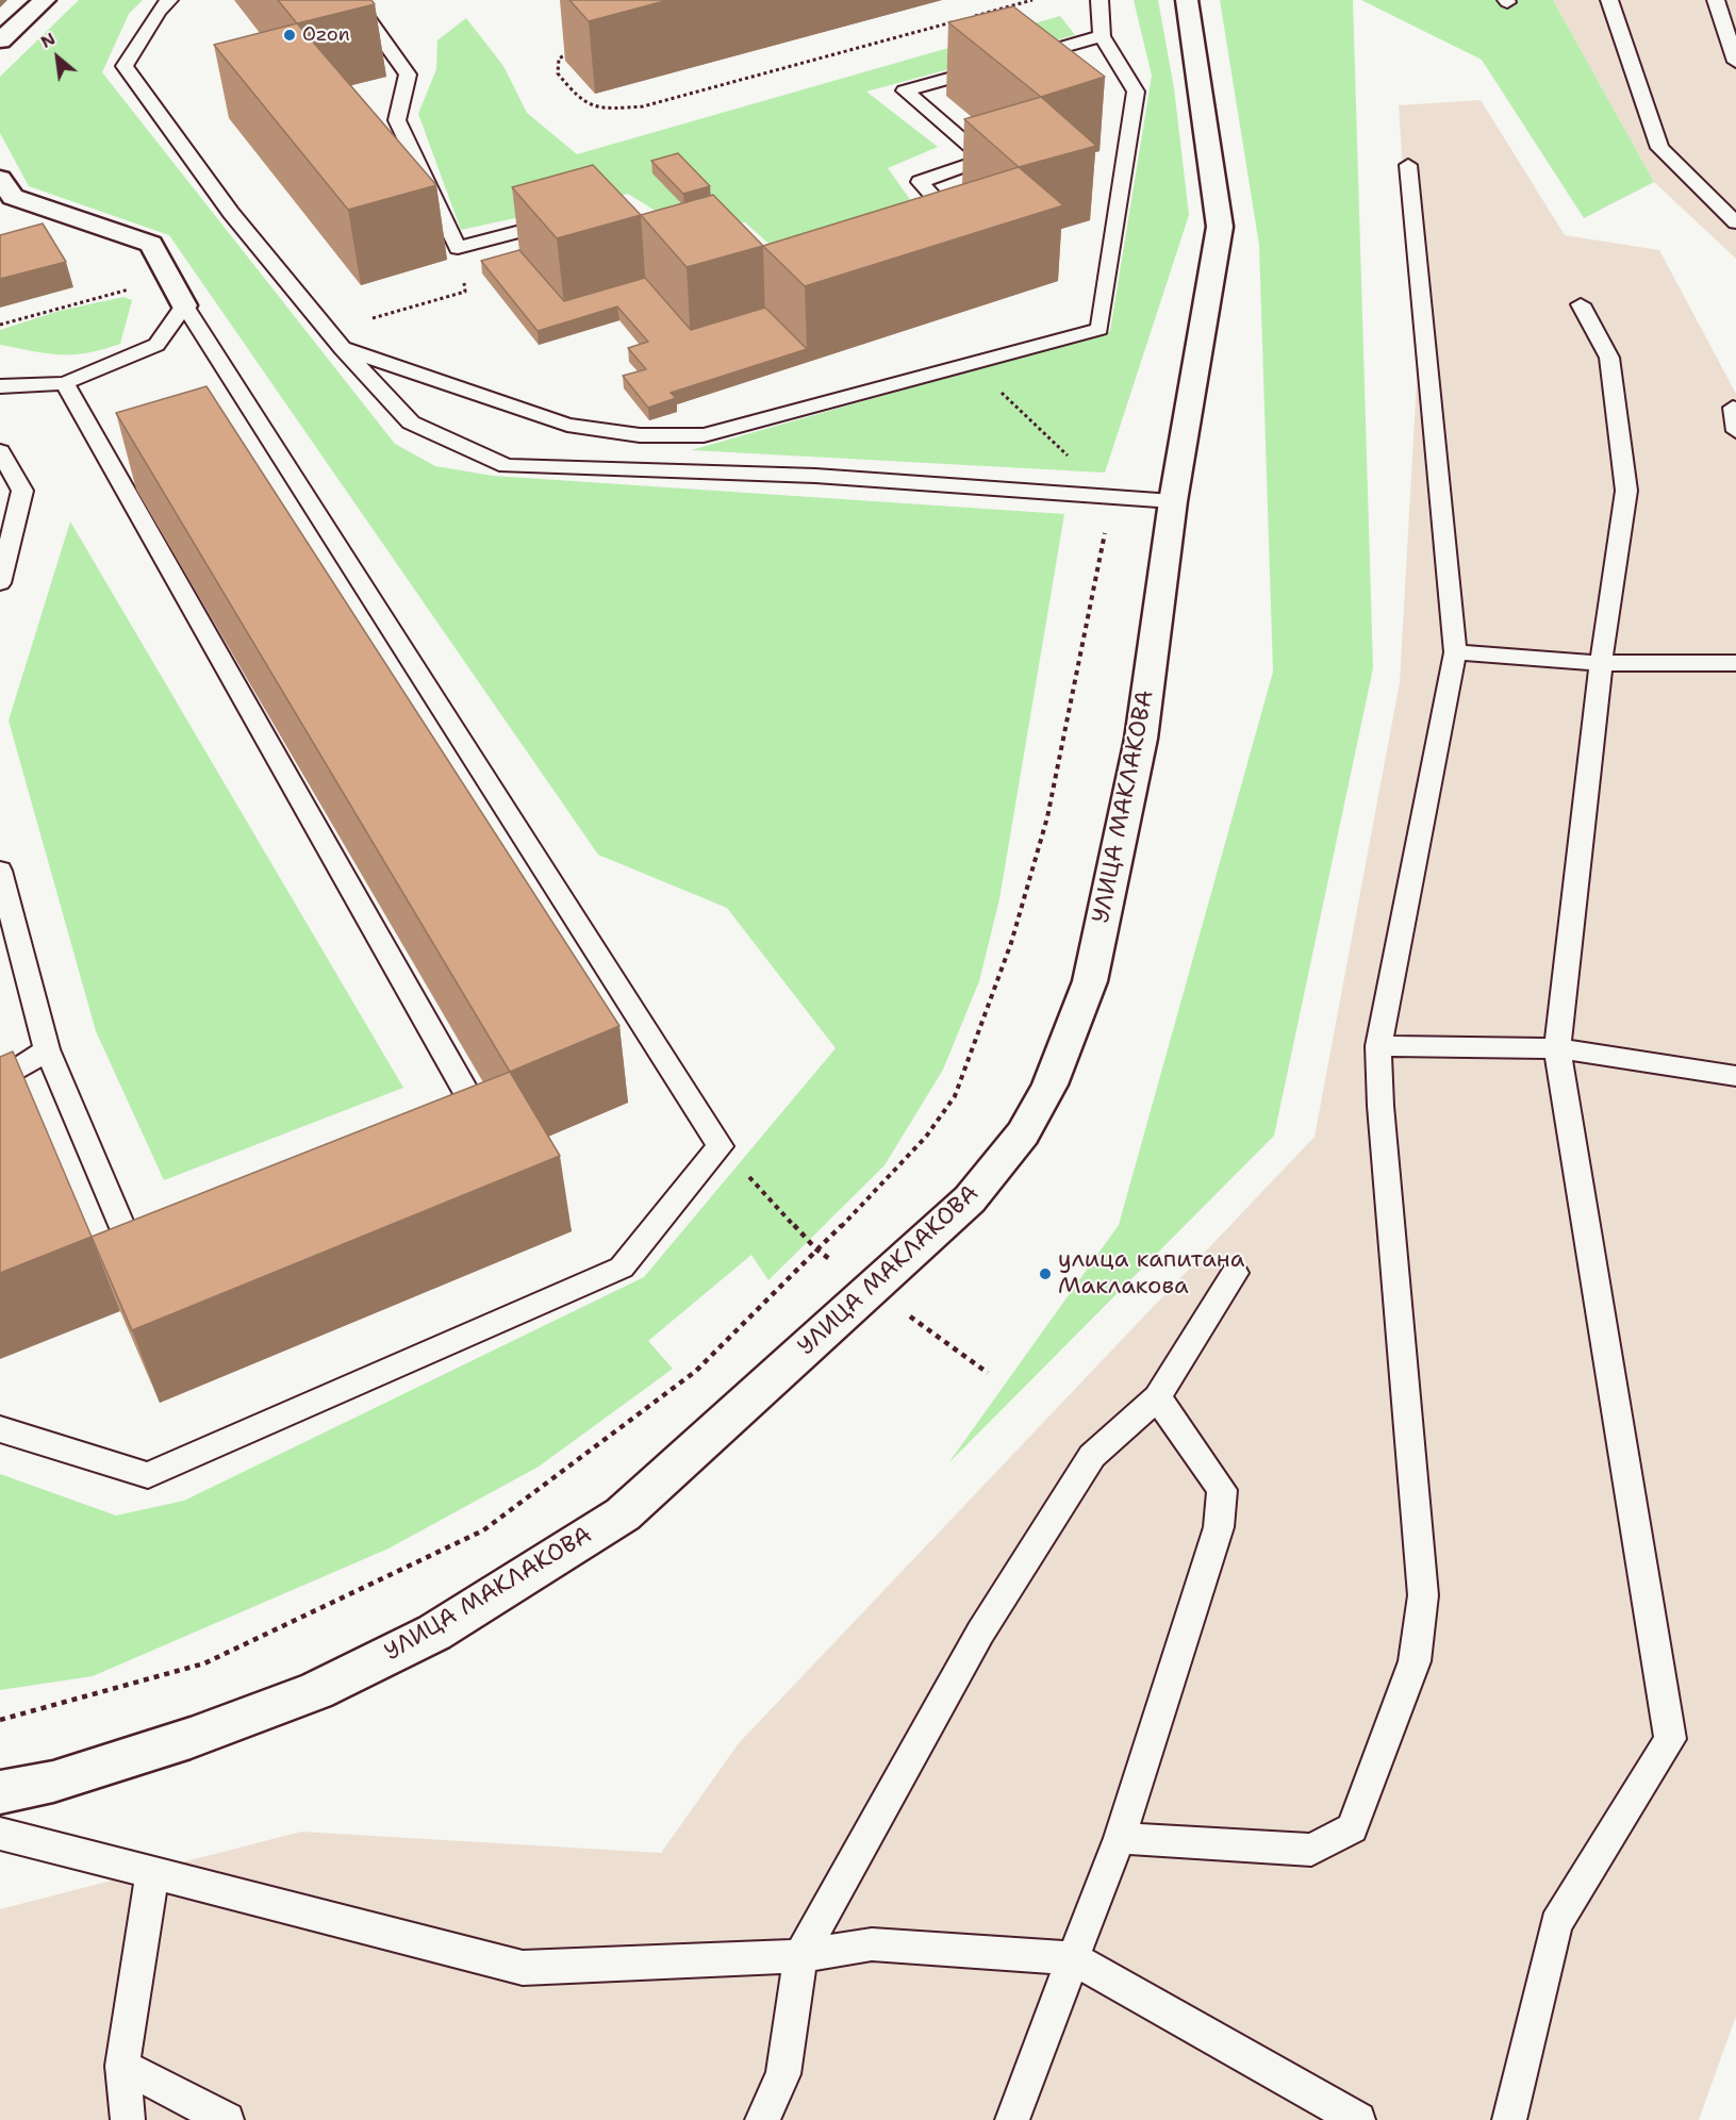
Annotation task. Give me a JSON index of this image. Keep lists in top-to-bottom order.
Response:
{
  "streets": {
    "street": ["УЛИЦА МАКЛАКОВА"]
  },
  "places": ["Ozon", "улица капитана Маклакова"],
  "north": "top left"
}
